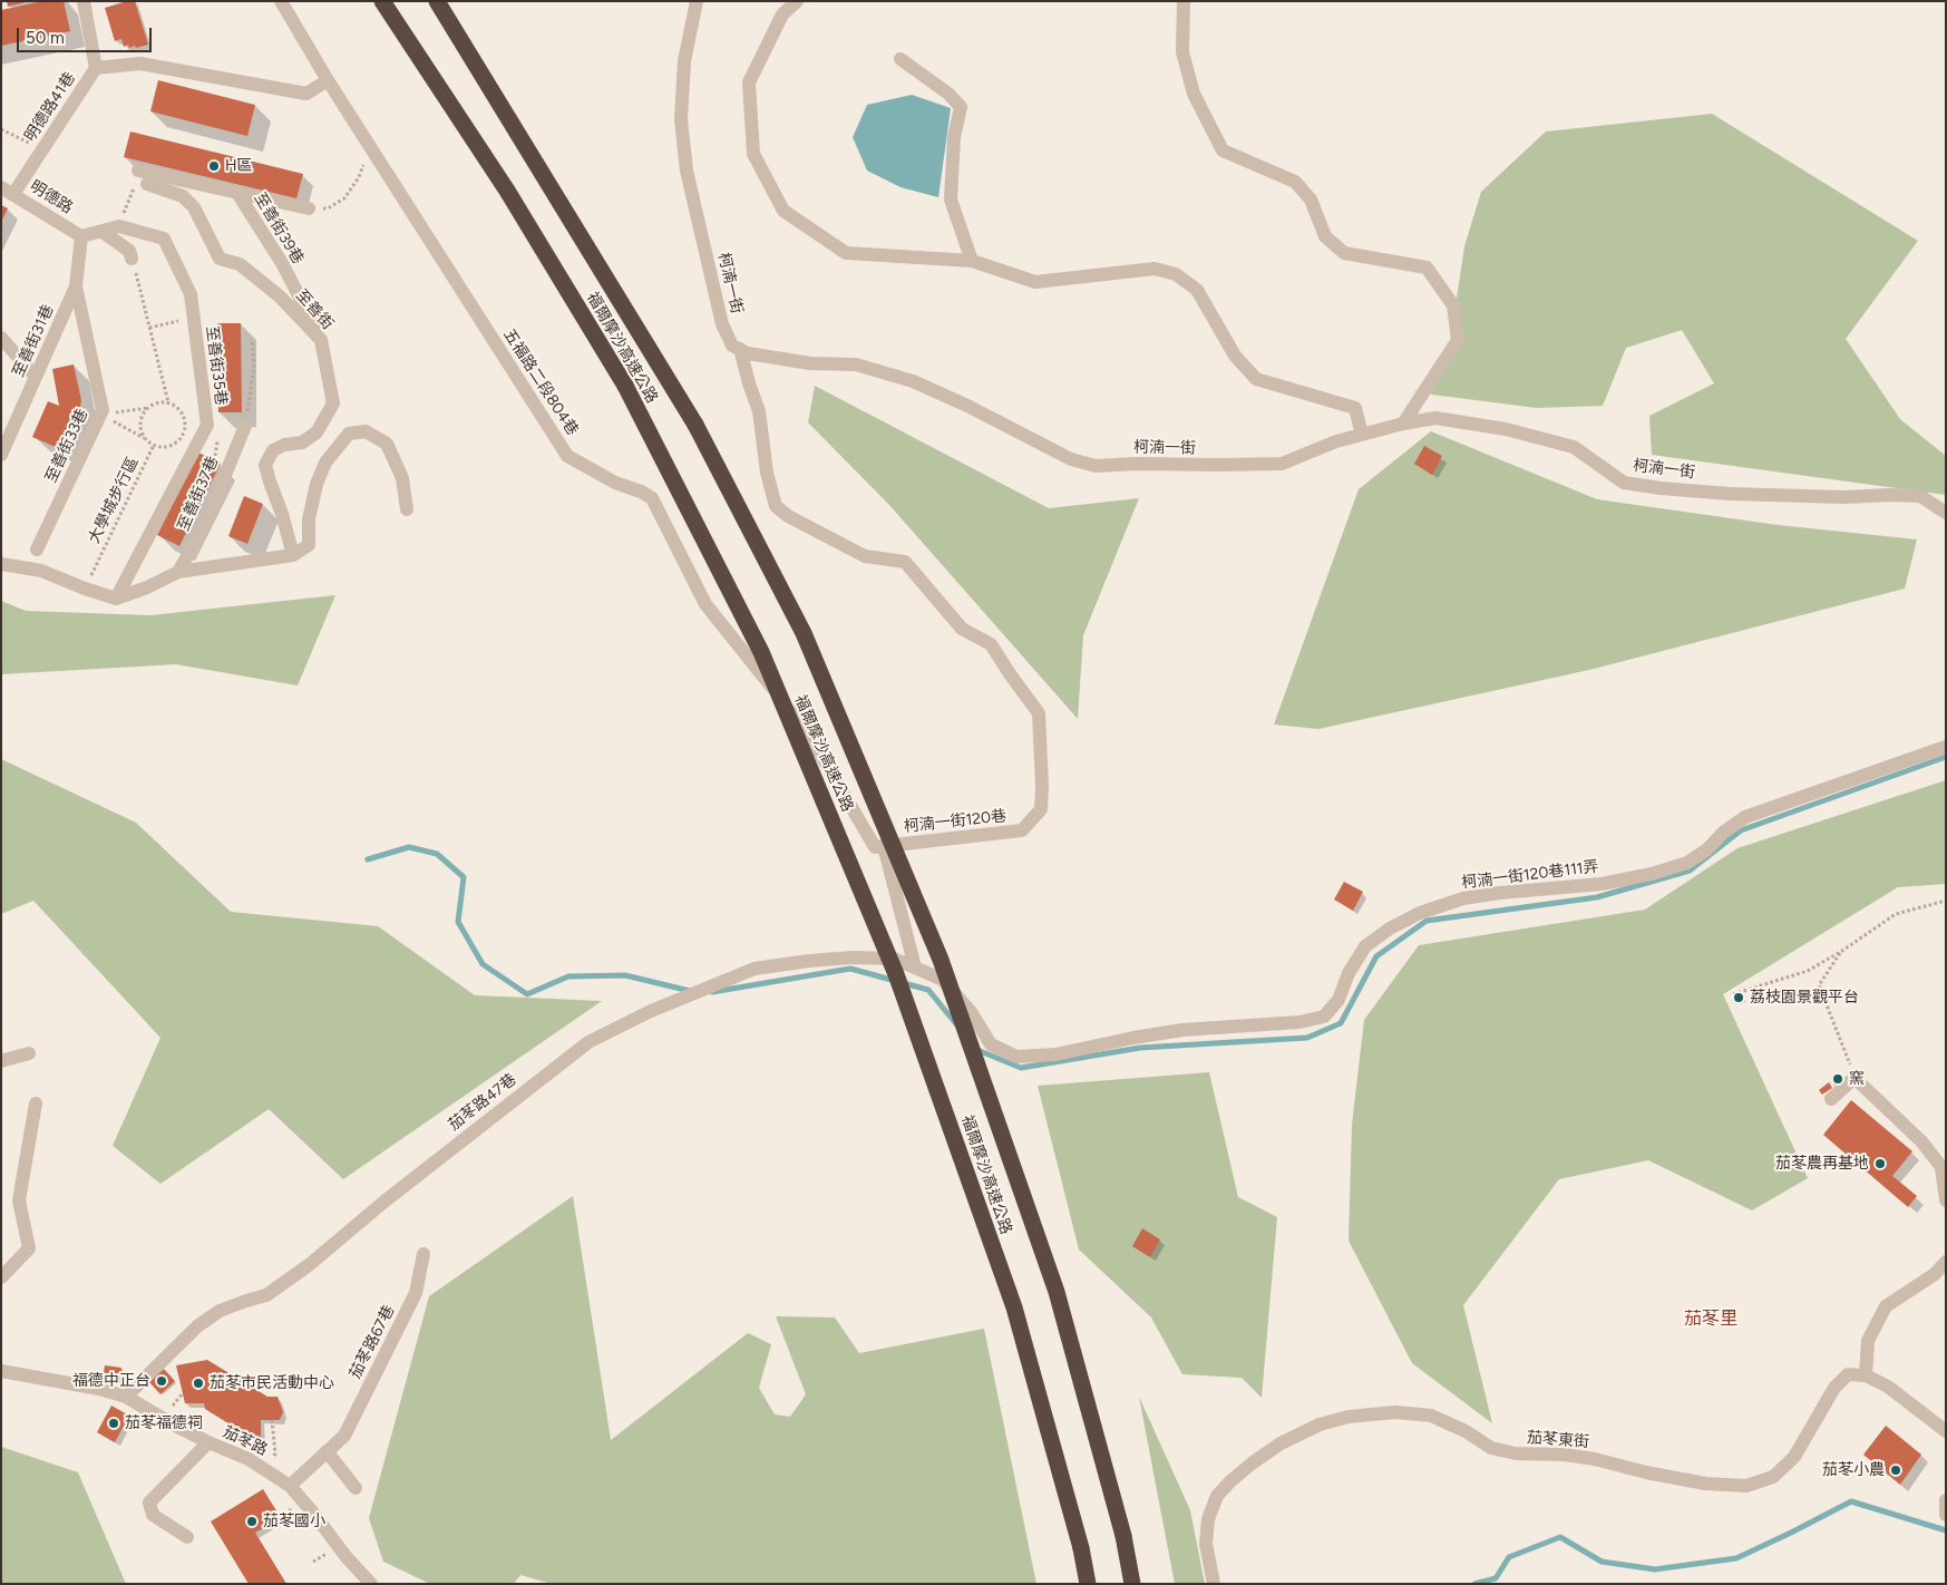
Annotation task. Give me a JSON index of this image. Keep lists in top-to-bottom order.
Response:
{
  "streets": {
    "highway": ["福爾摩沙高速公路"],
    "street": [
      "明德路41巷",
      "明德路",
      "至善街39巷",
      "柯湳一街",
      "至善街",
      "至善街31巷",
      "至善街35巷",
      "五福路二段804巷",
      "至善街33巷",
      "至善街37巷",
      "柯湳一街120巷",
      "柯湳一街120巷111弄",
      "茄苳路47巷",
      "茄苳路67巷",
      "茄苳東街",
      "茄苳路"
    ],
    "path": ["大學城步行區"]
  },
  "crossings": [
    ["明德路41巷", "明德路"],
    ["明德路", "至善街31巷"],
    ["至善街39巷", "至善街"],
    ["柯湳一街", "柯湳一街120巷"],
    ["至善街31巷", "至善街33巷"],
    ["五福路二段804巷", "柯湳一街120巷"],
    ["柯湳一街120巷111弄", "茄苳路47巷"],
    ["茄苳路47巷", "茄苳路"],
    ["茄苳路67巷", "茄苳路"]
  ],
  "districts": ["茄苳里"],
  "places": [
    "H區",
    "荔枝園景觀平台",
    "窯",
    "茄苳農再基地",
    "福德中正台",
    "茄苳市民活動中心",
    "茄苳福德祠",
    "茄苳小農",
    "茄苳國小"
  ],
  "scale_bar": "50 m"
}
